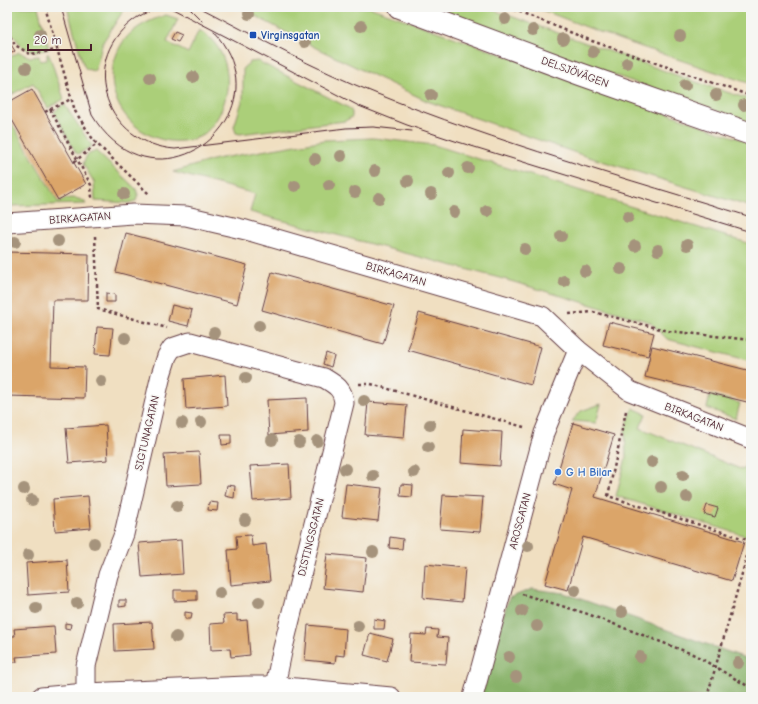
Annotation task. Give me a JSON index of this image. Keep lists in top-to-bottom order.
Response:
{
  "streets": {
    "street": [
      "DELSJÖVÄGEN",
      "BIRKAGATAN",
      "SIGTUNAGATAN",
      "AROSGATAN",
      "DISTINGSGATAN"
    ]
  },
  "crossings": [
    ["BIRKAGATAN", "AROSGATAN"]
  ],
  "places": {
    "transit": ["Virginsgatan"],
    "other": ["G H Bilar"]
  },
  "scale_bar": "20 m"
}
